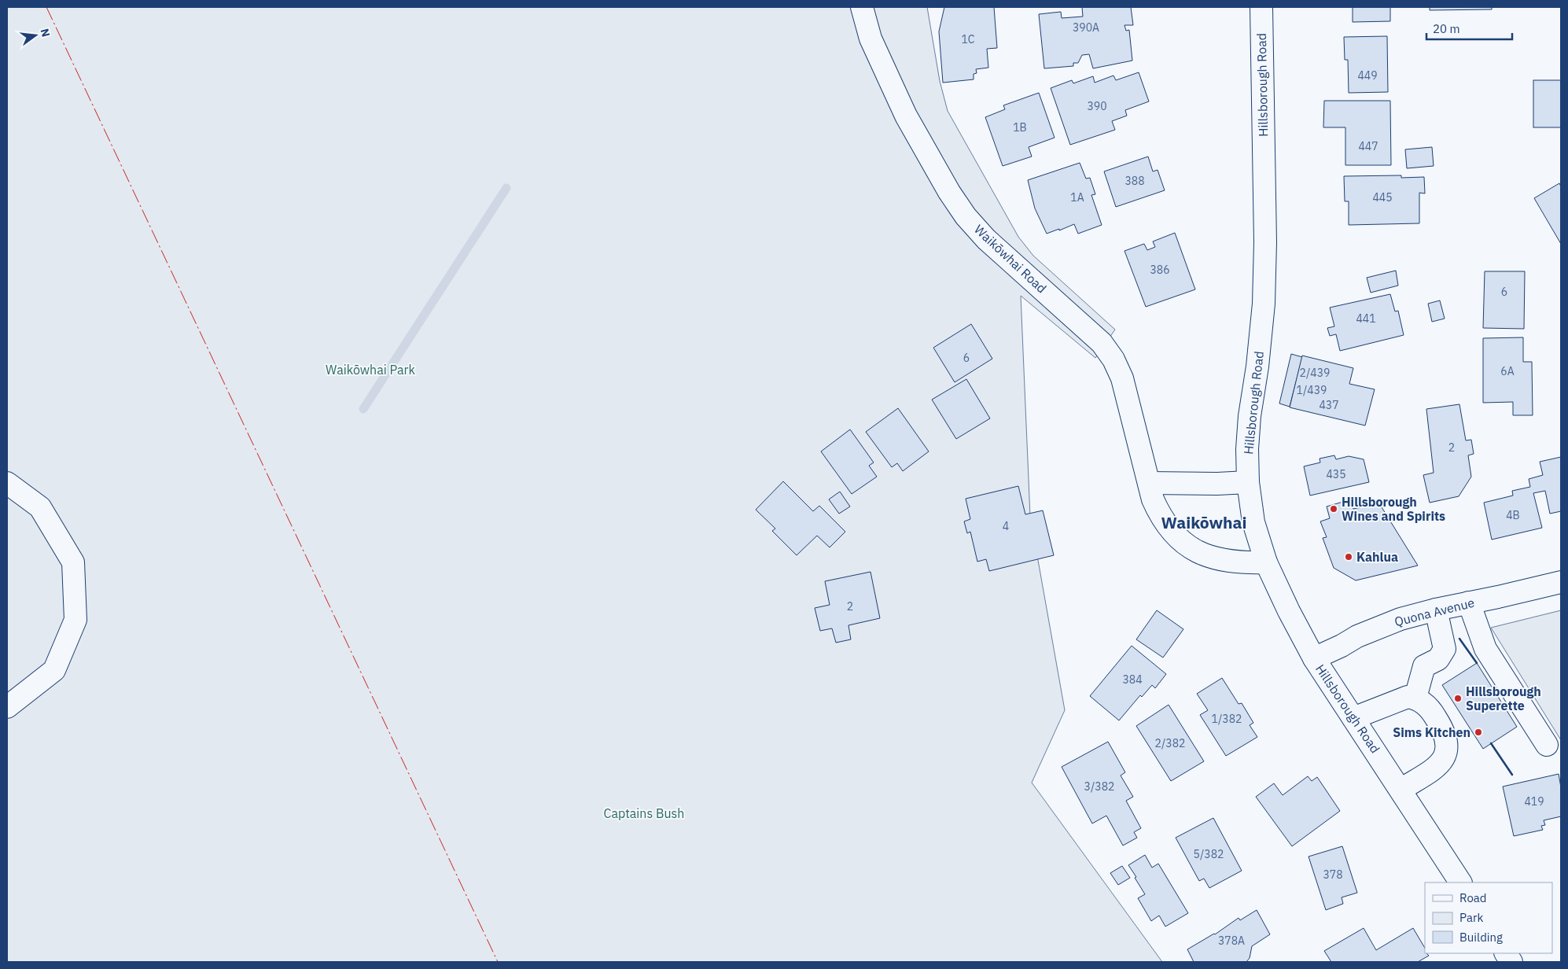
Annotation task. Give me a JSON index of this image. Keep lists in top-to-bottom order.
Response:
{
  "streets": {
    "main road": ["Hillsborough Road", "Waikōwhai Road", "Quona Avenue"]
  },
  "crossings": [
    ["Hillsborough Road", "Waikōwhai Road"],
    ["Hillsborough Road", "Quona Avenue"]
  ],
  "districts": ["Waikōwhai"],
  "parks": ["Waikōwhai Park", "Captains Bush"],
  "places": [
    "Hillsborough Wines and Spirits",
    "Kahlua",
    "Hillsborough Superette",
    "Sims Kitchen"
  ],
  "house_numbers": [
    "390A",
    "1C",
    "449",
    "390",
    "1B",
    "447",
    "388",
    "1A",
    "445",
    "386",
    "6",
    "441",
    "6",
    "6A",
    "2/439",
    "1/439",
    "437",
    "2",
    "435",
    "4B",
    "4",
    "2",
    "384",
    "1/382",
    "2/382",
    "3/382",
    "419",
    "5/382",
    "378",
    "378A"
  ],
  "legend": ["Road", "Park", "Building"],
  "scale_bar": "20 m",
  "north": "right"
}
